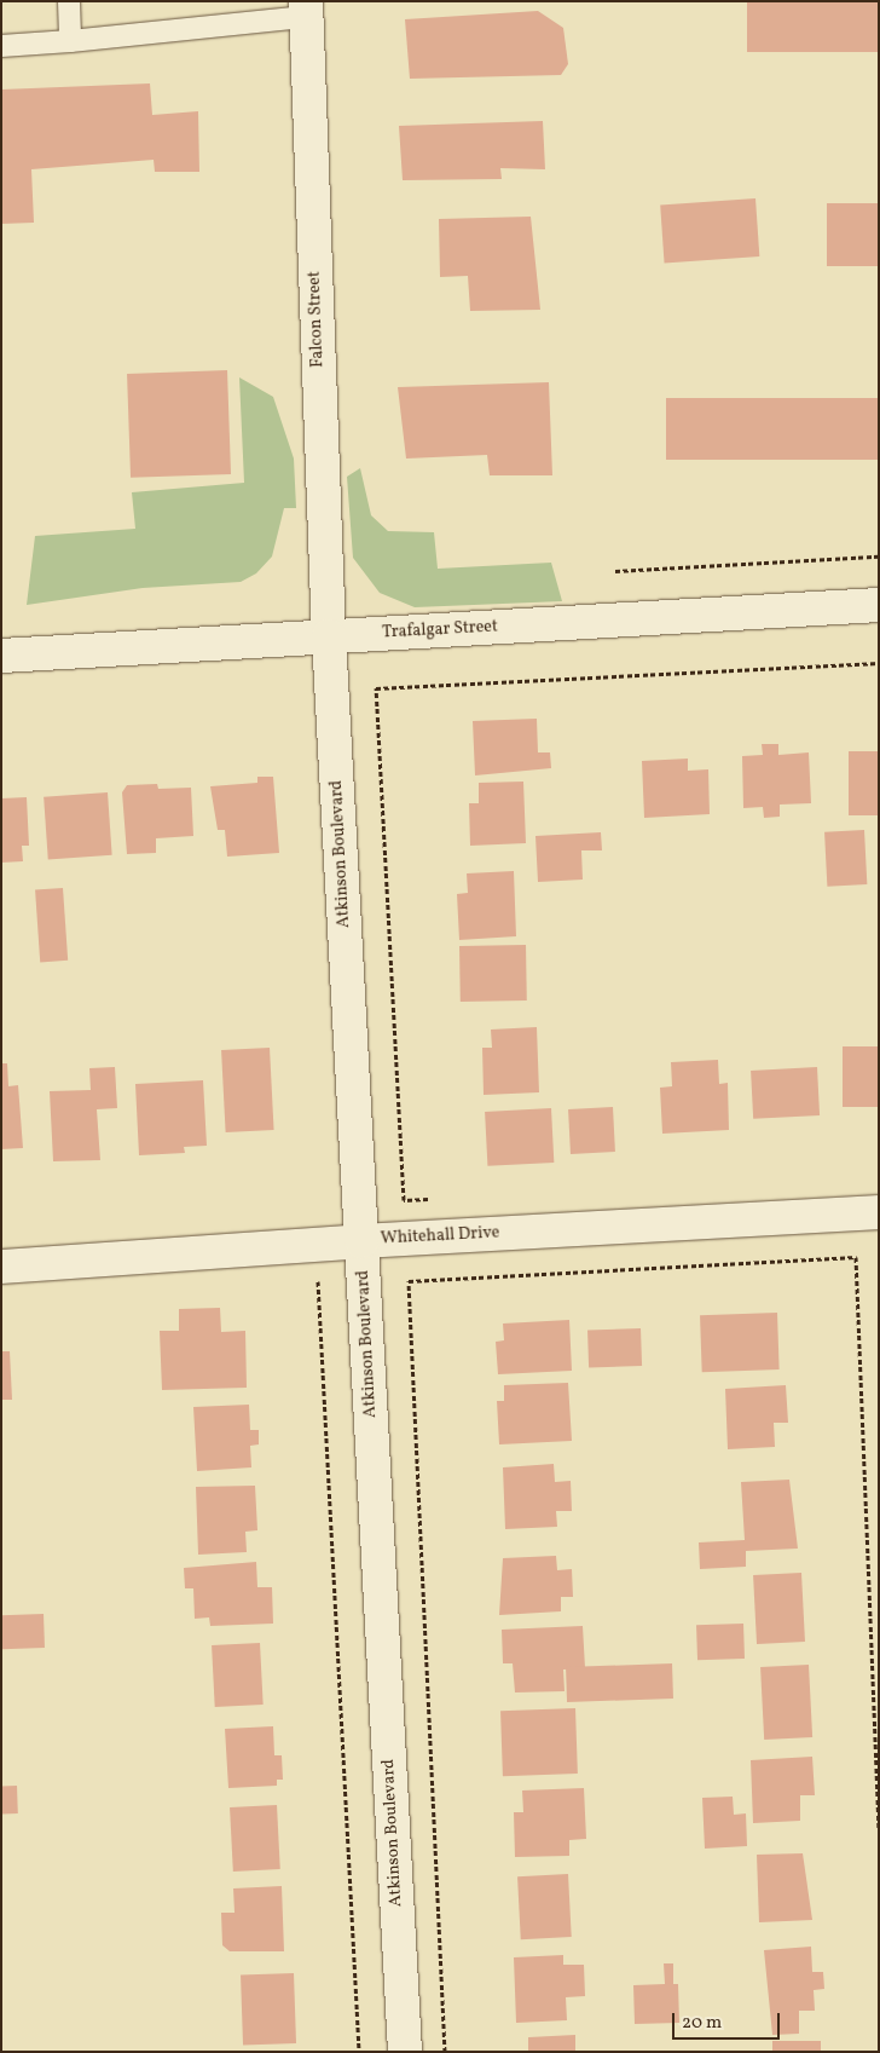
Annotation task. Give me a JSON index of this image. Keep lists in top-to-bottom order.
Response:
{
  "streets": {
    "street": [
      "Falcon Street",
      "Trafalgar Street",
      "Atkinson Boulevard",
      "Whitehall Drive"
    ]
  },
  "crossings": [
    ["Falcon Street", "Trafalgar Street"],
    ["Falcon Street", "Atkinson Boulevard"],
    ["Trafalgar Street", "Atkinson Boulevard"],
    ["Atkinson Boulevard", "Whitehall Drive"]
  ],
  "scale_bar": "20 m"
}
